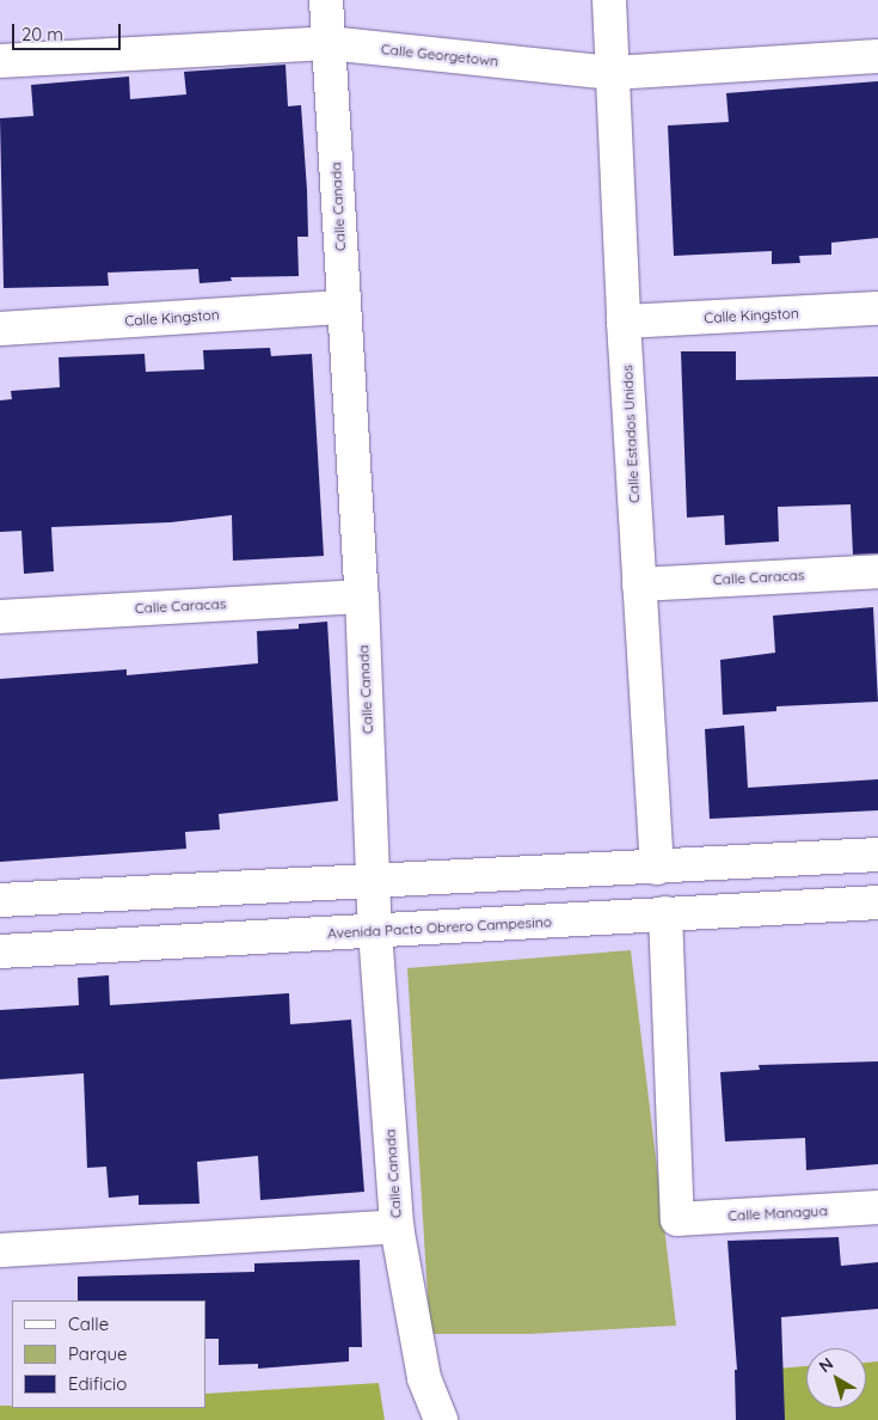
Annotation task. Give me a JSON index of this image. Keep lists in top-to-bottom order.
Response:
{
  "streets": {
    "street": [
      "Calle Georgetown",
      "Calle Canada",
      "Calle Kingston",
      "Calle Estados Unidos",
      "Calle Caracas",
      "Avenida Pacto Obrero Campesino",
      "Calle Managua"
    ]
  },
  "crossings": [
    ["Calle Georgetown", "Calle Canada"],
    ["Calle Georgetown", "Calle Estados Unidos"],
    ["Calle Canada", "Calle Kingston"],
    ["Calle Canada", "Calle Caracas"],
    ["Calle Canada", "Avenida Pacto Obrero Campesino"],
    ["Calle Kingston", "Calle Estados Unidos"],
    ["Calle Estados Unidos", "Calle Caracas"],
    ["Avenida Pacto Obrero Campesino", "Calle Managua"]
  ],
  "legend": ["Calle", "Parque", "Edificio"],
  "scale_bar": "20 m",
  "north": "top left"
}
